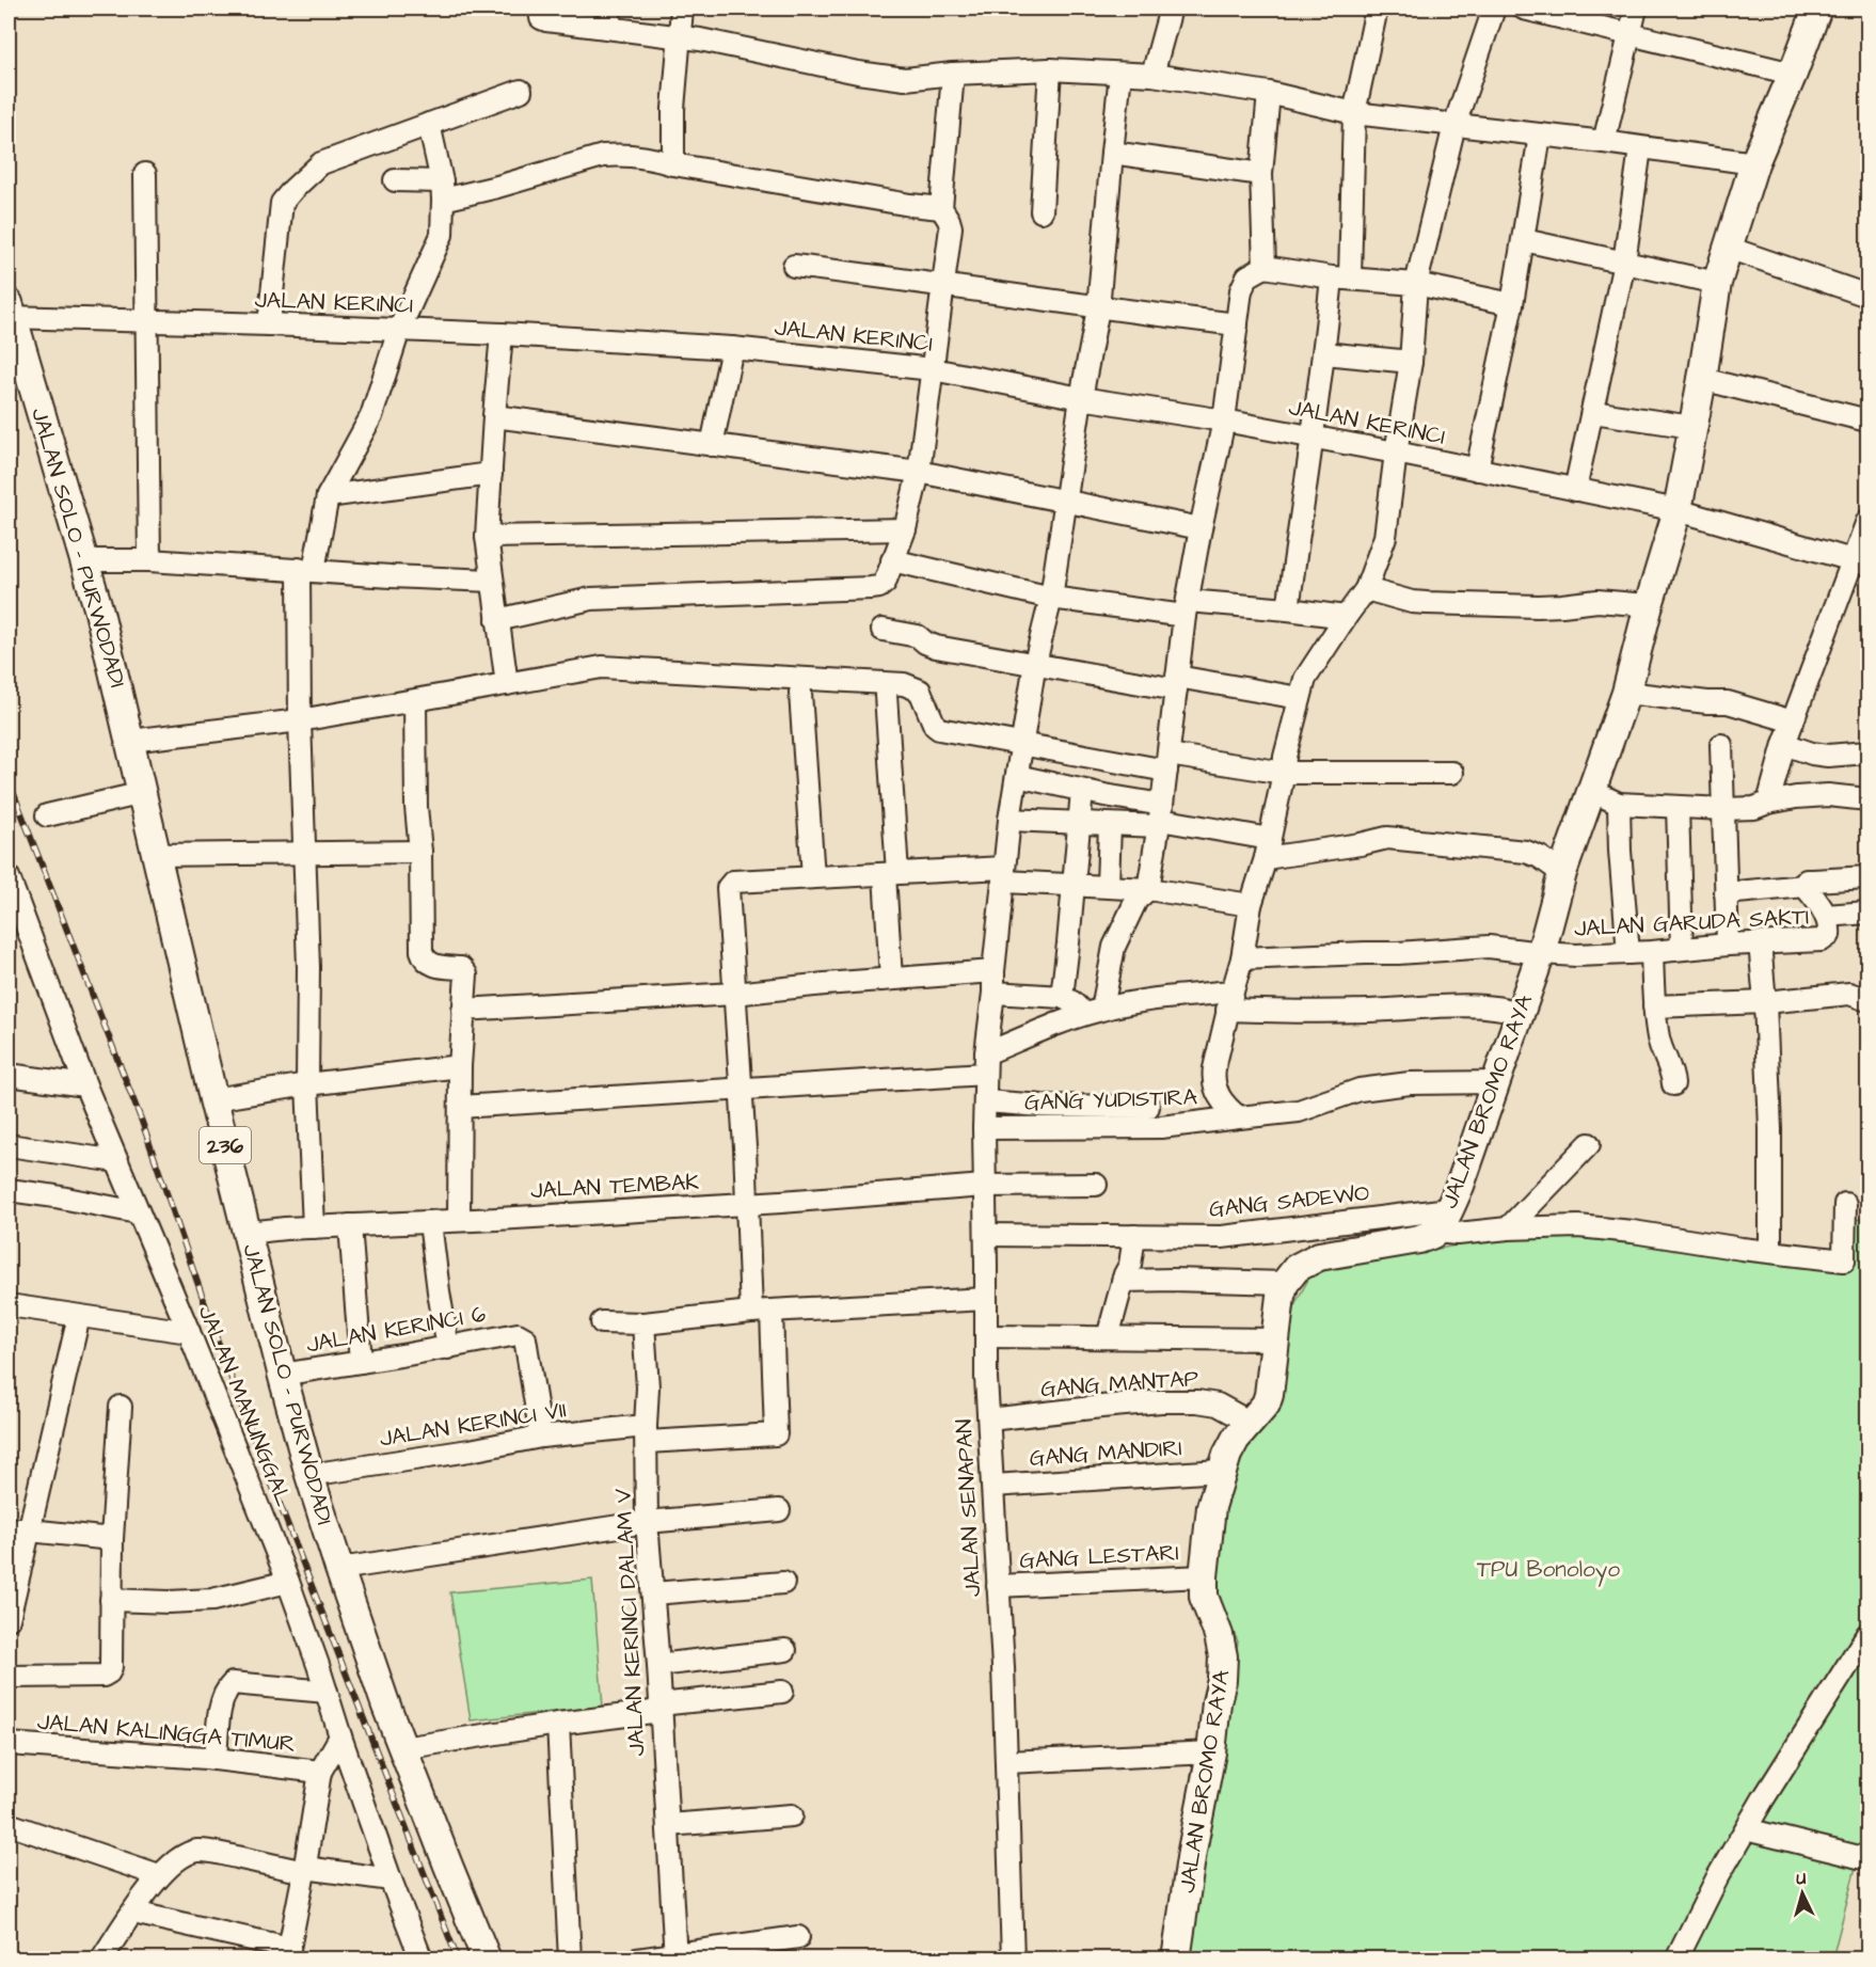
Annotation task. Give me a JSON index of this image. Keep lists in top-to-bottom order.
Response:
{
  "streets": {
    "main road": ["JALAN SOLO - PURWODADI", "JALAN BROMO RAYA", "236"],
    "street": [
      "JALAN KERINCI",
      "JALAN GARUDA SAKTI",
      "GANG YUDISTIRA",
      "JALAN TEMBAK",
      "GANG SADEWO",
      "JALAN KERINCI 6",
      "GANG MANTAP",
      "JALAN MANUNGGAL",
      "JALAN KERINCI VII",
      "GANG MANDIRI",
      "JALAN SENAPAN",
      "GANG LESTARI",
      "JALAN KERINCI DALAM V",
      "JALAN KALINGGA TIMUR"
    ]
  },
  "crossings": [
    ["JALAN KERINCI", "JALAN SOLO - PURWODADI"],
    ["JALAN KERINCI", "JALAN BROMO RAYA"],
    ["JALAN KERINCI", "JALAN SENAPAN"],
    ["JALAN SOLO - PURWODADI", "JALAN TEMBAK"],
    ["JALAN SOLO - PURWODADI", "JALAN KERINCI 6"],
    ["JALAN SOLO - PURWODADI", "JALAN KERINCI VII"],
    ["JALAN GARUDA SAKTI", "JALAN BROMO RAYA"],
    ["GANG YUDISTIRA", "JALAN BROMO RAYA"],
    ["GANG YUDISTIRA", "JALAN SENAPAN"],
    ["JALAN BROMO RAYA", "GANG SADEWO"],
    ["JALAN BROMO RAYA", "GANG MANTAP"],
    ["JALAN BROMO RAYA", "GANG MANDIRI"],
    ["JALAN BROMO RAYA", "GANG LESTARI"],
    ["JALAN TEMBAK", "JALAN SENAPAN"],
    ["GANG SADEWO", "JALAN SENAPAN"],
    ["JALAN KERINCI 6", "JALAN KERINCI VII"],
    ["GANG MANTAP", "JALAN SENAPAN"],
    ["JALAN KERINCI VII", "JALAN KERINCI DALAM V"],
    ["GANG MANDIRI", "JALAN SENAPAN"],
    ["JALAN SENAPAN", "GANG LESTARI"]
  ],
  "parks": ["TPU Bonoloyo"],
  "north": "top"
}
